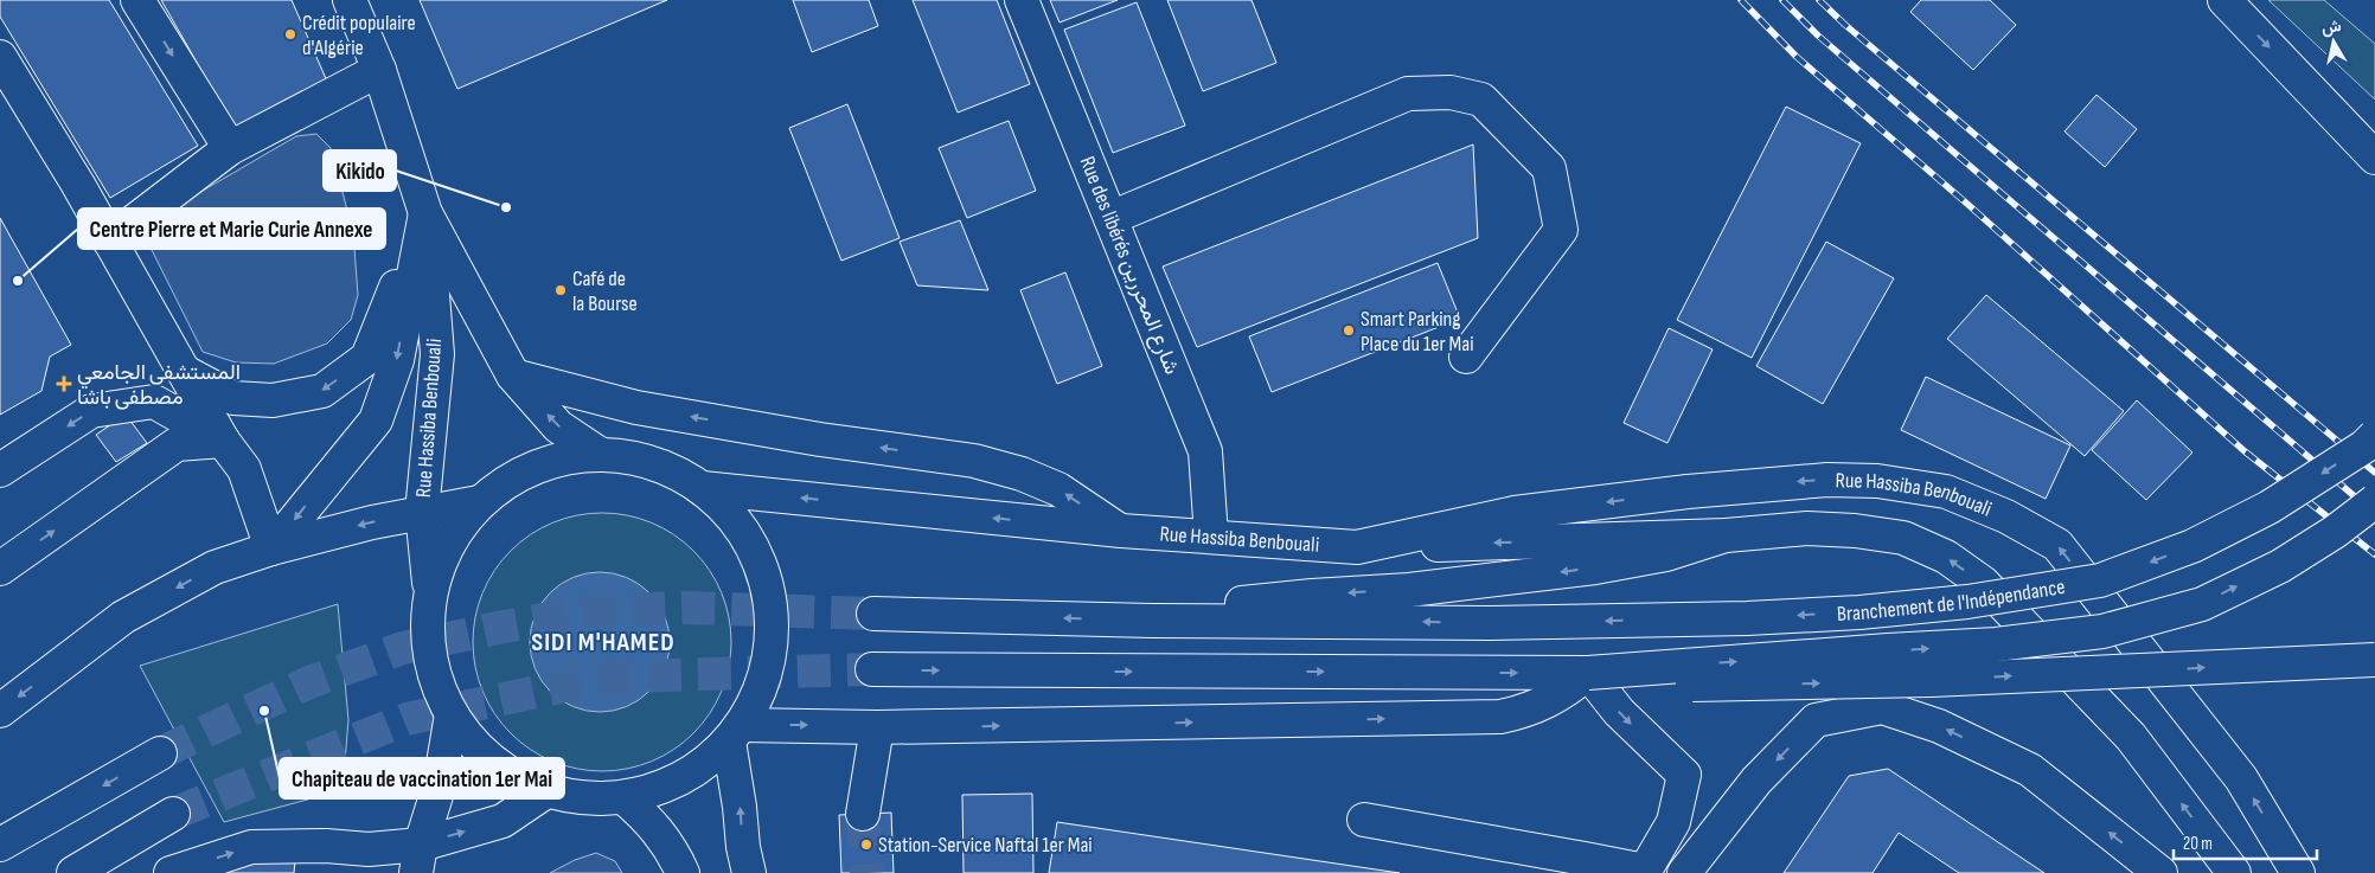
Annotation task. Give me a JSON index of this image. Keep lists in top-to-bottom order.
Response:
{
  "streets": {
    "main road": ["Rue des libérés شارع المحررين", "Rue Hassiba Benbouali", "Branchement de l'Indépendance"]
  },
  "crossings": [
    ["Rue des libérés شارع المحررين", "Rue Hassiba Benbouali"]
  ],
  "districts": ["SIDI M'HAMED"],
  "places": {
    "other": [
      "Crédit populaire d'Algérie",
      "Kikido",
      "Centre Pierre et Marie Curie Annexe",
      "Café de la Bourse",
      "Smart Parking Place du 1er Mai",
      "Chapiteau de vaccination 1er Mai",
      "Station-Service Naftal 1er Mai"
    ],
    "health": ["المستشفى الجامعي مصطفى باشا"]
  },
  "scale_bar": "20 m",
  "north": "top"
}
